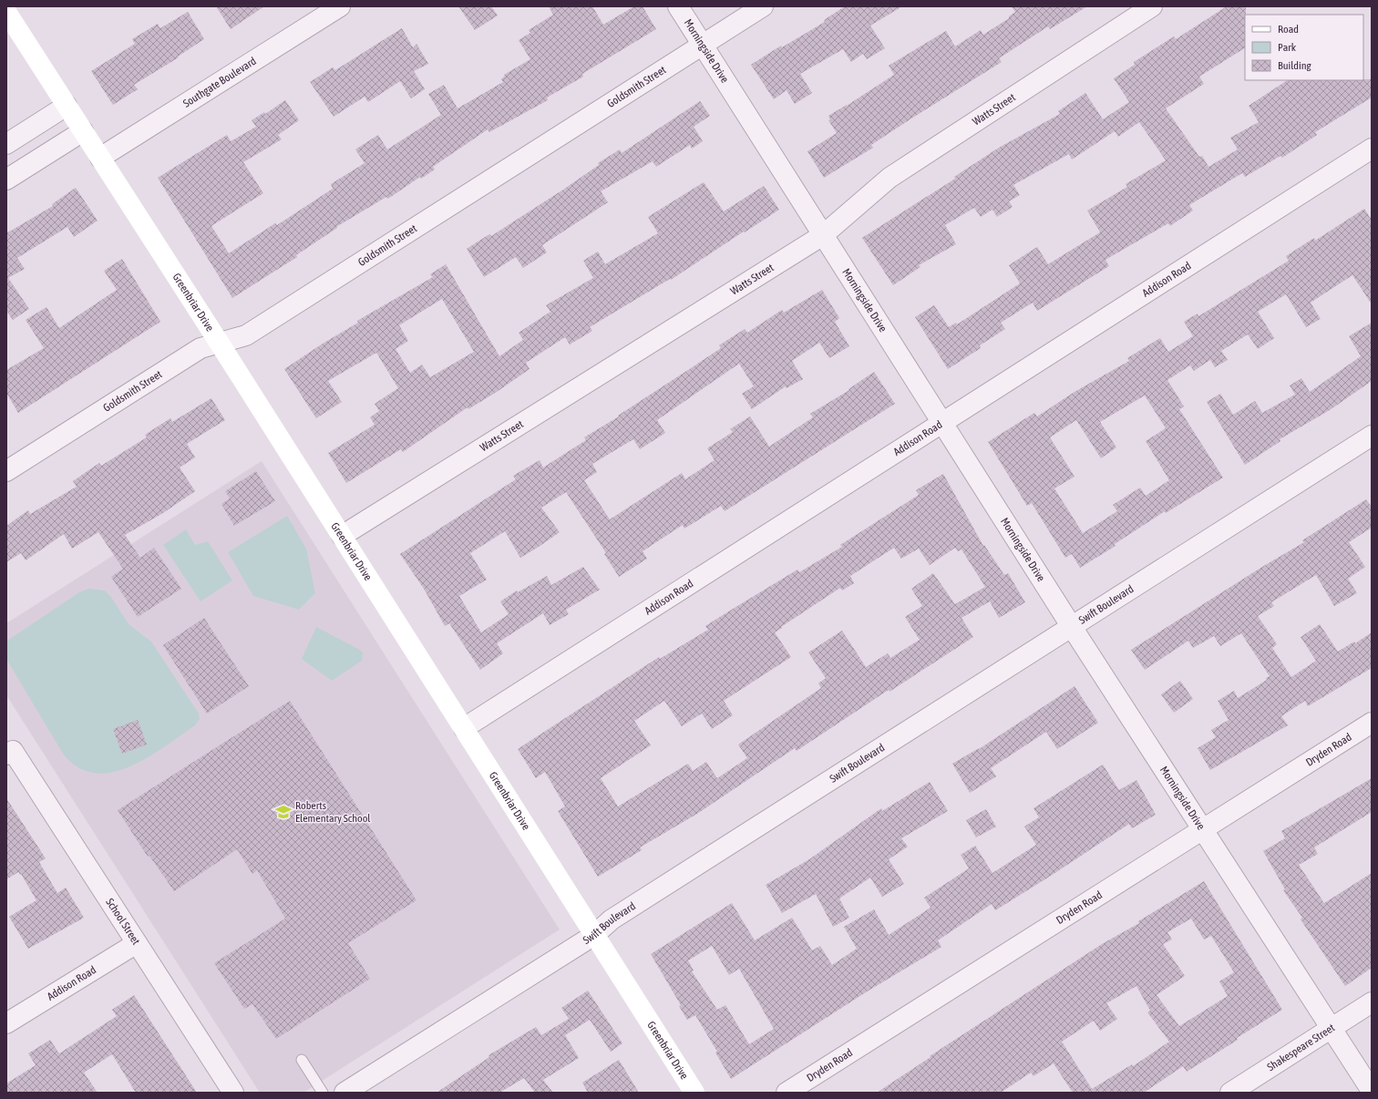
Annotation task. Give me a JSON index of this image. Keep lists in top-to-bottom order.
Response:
{
  "streets": {
    "main road": ["Greenbriar Drive"],
    "street": [
      "Morningside Drive",
      "Southgate Boulevard",
      "Goldsmith Street",
      "Watts Street",
      "Addison Road",
      "Swift Boulevard",
      "Dryden Road",
      "School Street",
      "Shakespeare Street"
    ]
  },
  "crossings": [
    ["Morningside Drive", "Goldsmith Street"],
    ["Morningside Drive", "Watts Street"],
    ["Morningside Drive", "Addison Road"],
    ["Morningside Drive", "Swift Boulevard"],
    ["Morningside Drive", "Dryden Road"],
    ["Morningside Drive", "Shakespeare Street"],
    ["Southgate Boulevard", "Greenbriar Drive"],
    ["Goldsmith Street", "Greenbriar Drive"],
    ["Watts Street", "Greenbriar Drive"],
    ["Addison Road", "Greenbriar Drive"],
    ["Addison Road", "School Street"],
    ["Greenbriar Drive", "Swift Boulevard"]
  ],
  "places": {
    "school or university": ["Roberts Elementary School"]
  },
  "legend": ["Road", "Park", "Building"]
}
